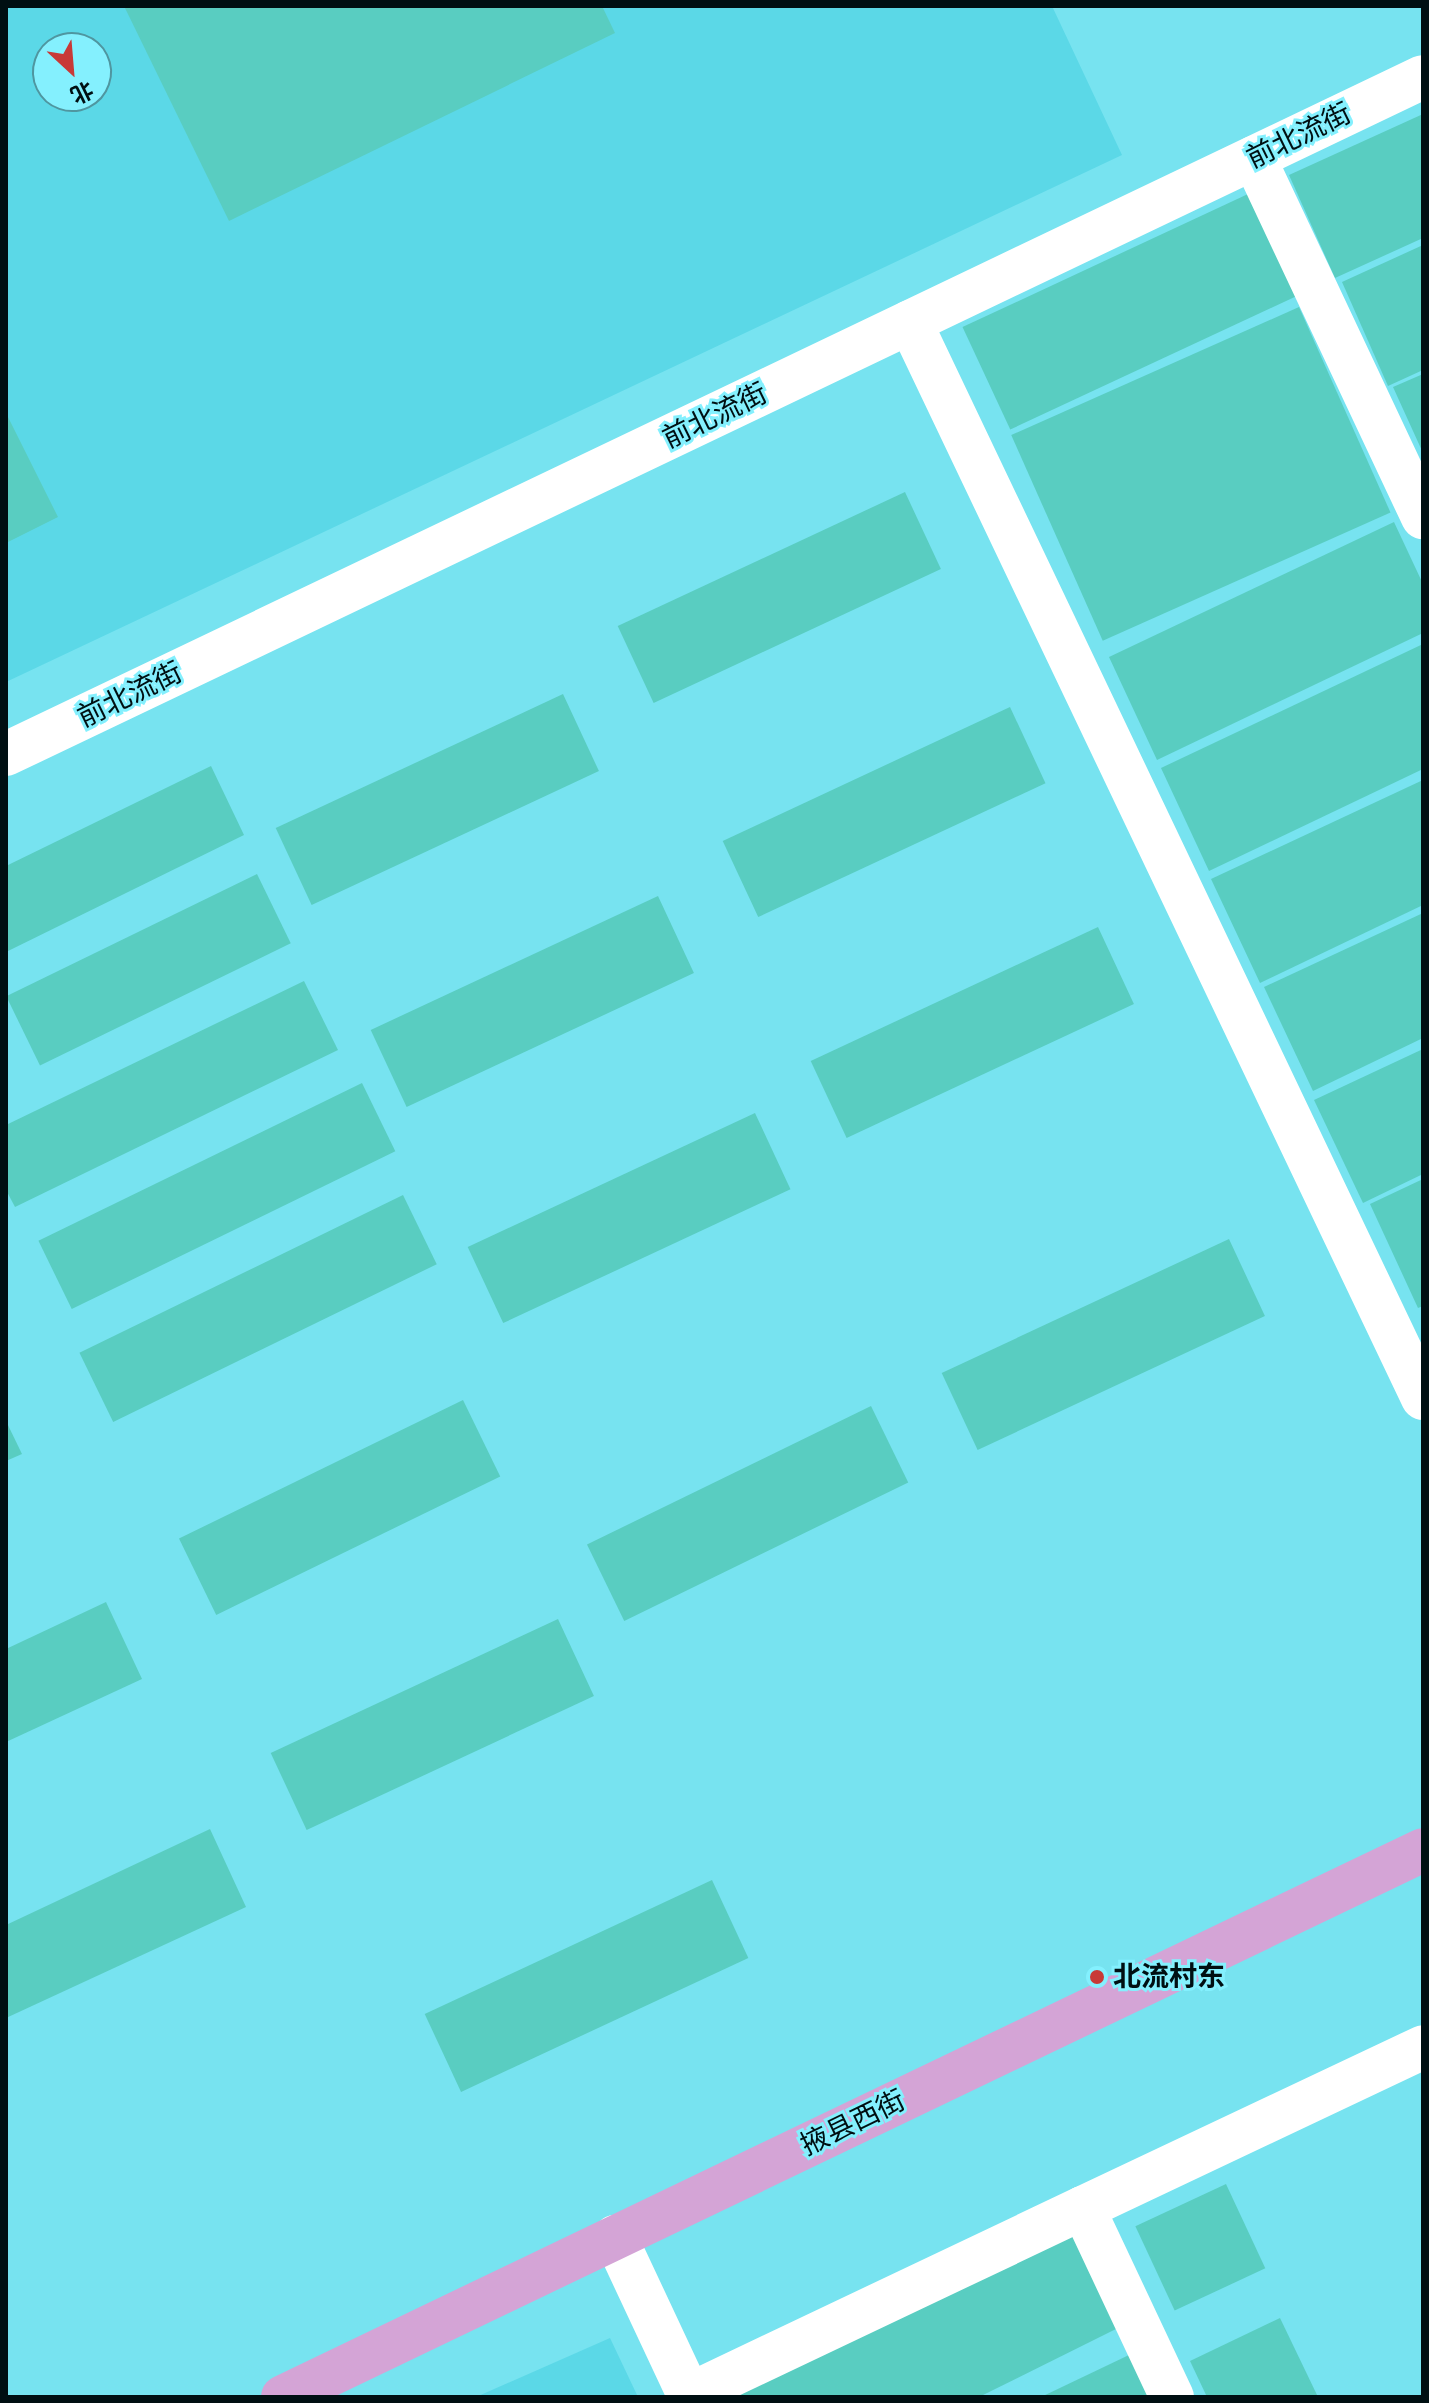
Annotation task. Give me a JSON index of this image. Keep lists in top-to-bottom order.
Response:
{
  "streets": {
    "main road": ["掖县西街"],
    "street": ["前北流街"]
  },
  "places": ["北流村东"],
  "north": "bottom right"
}
